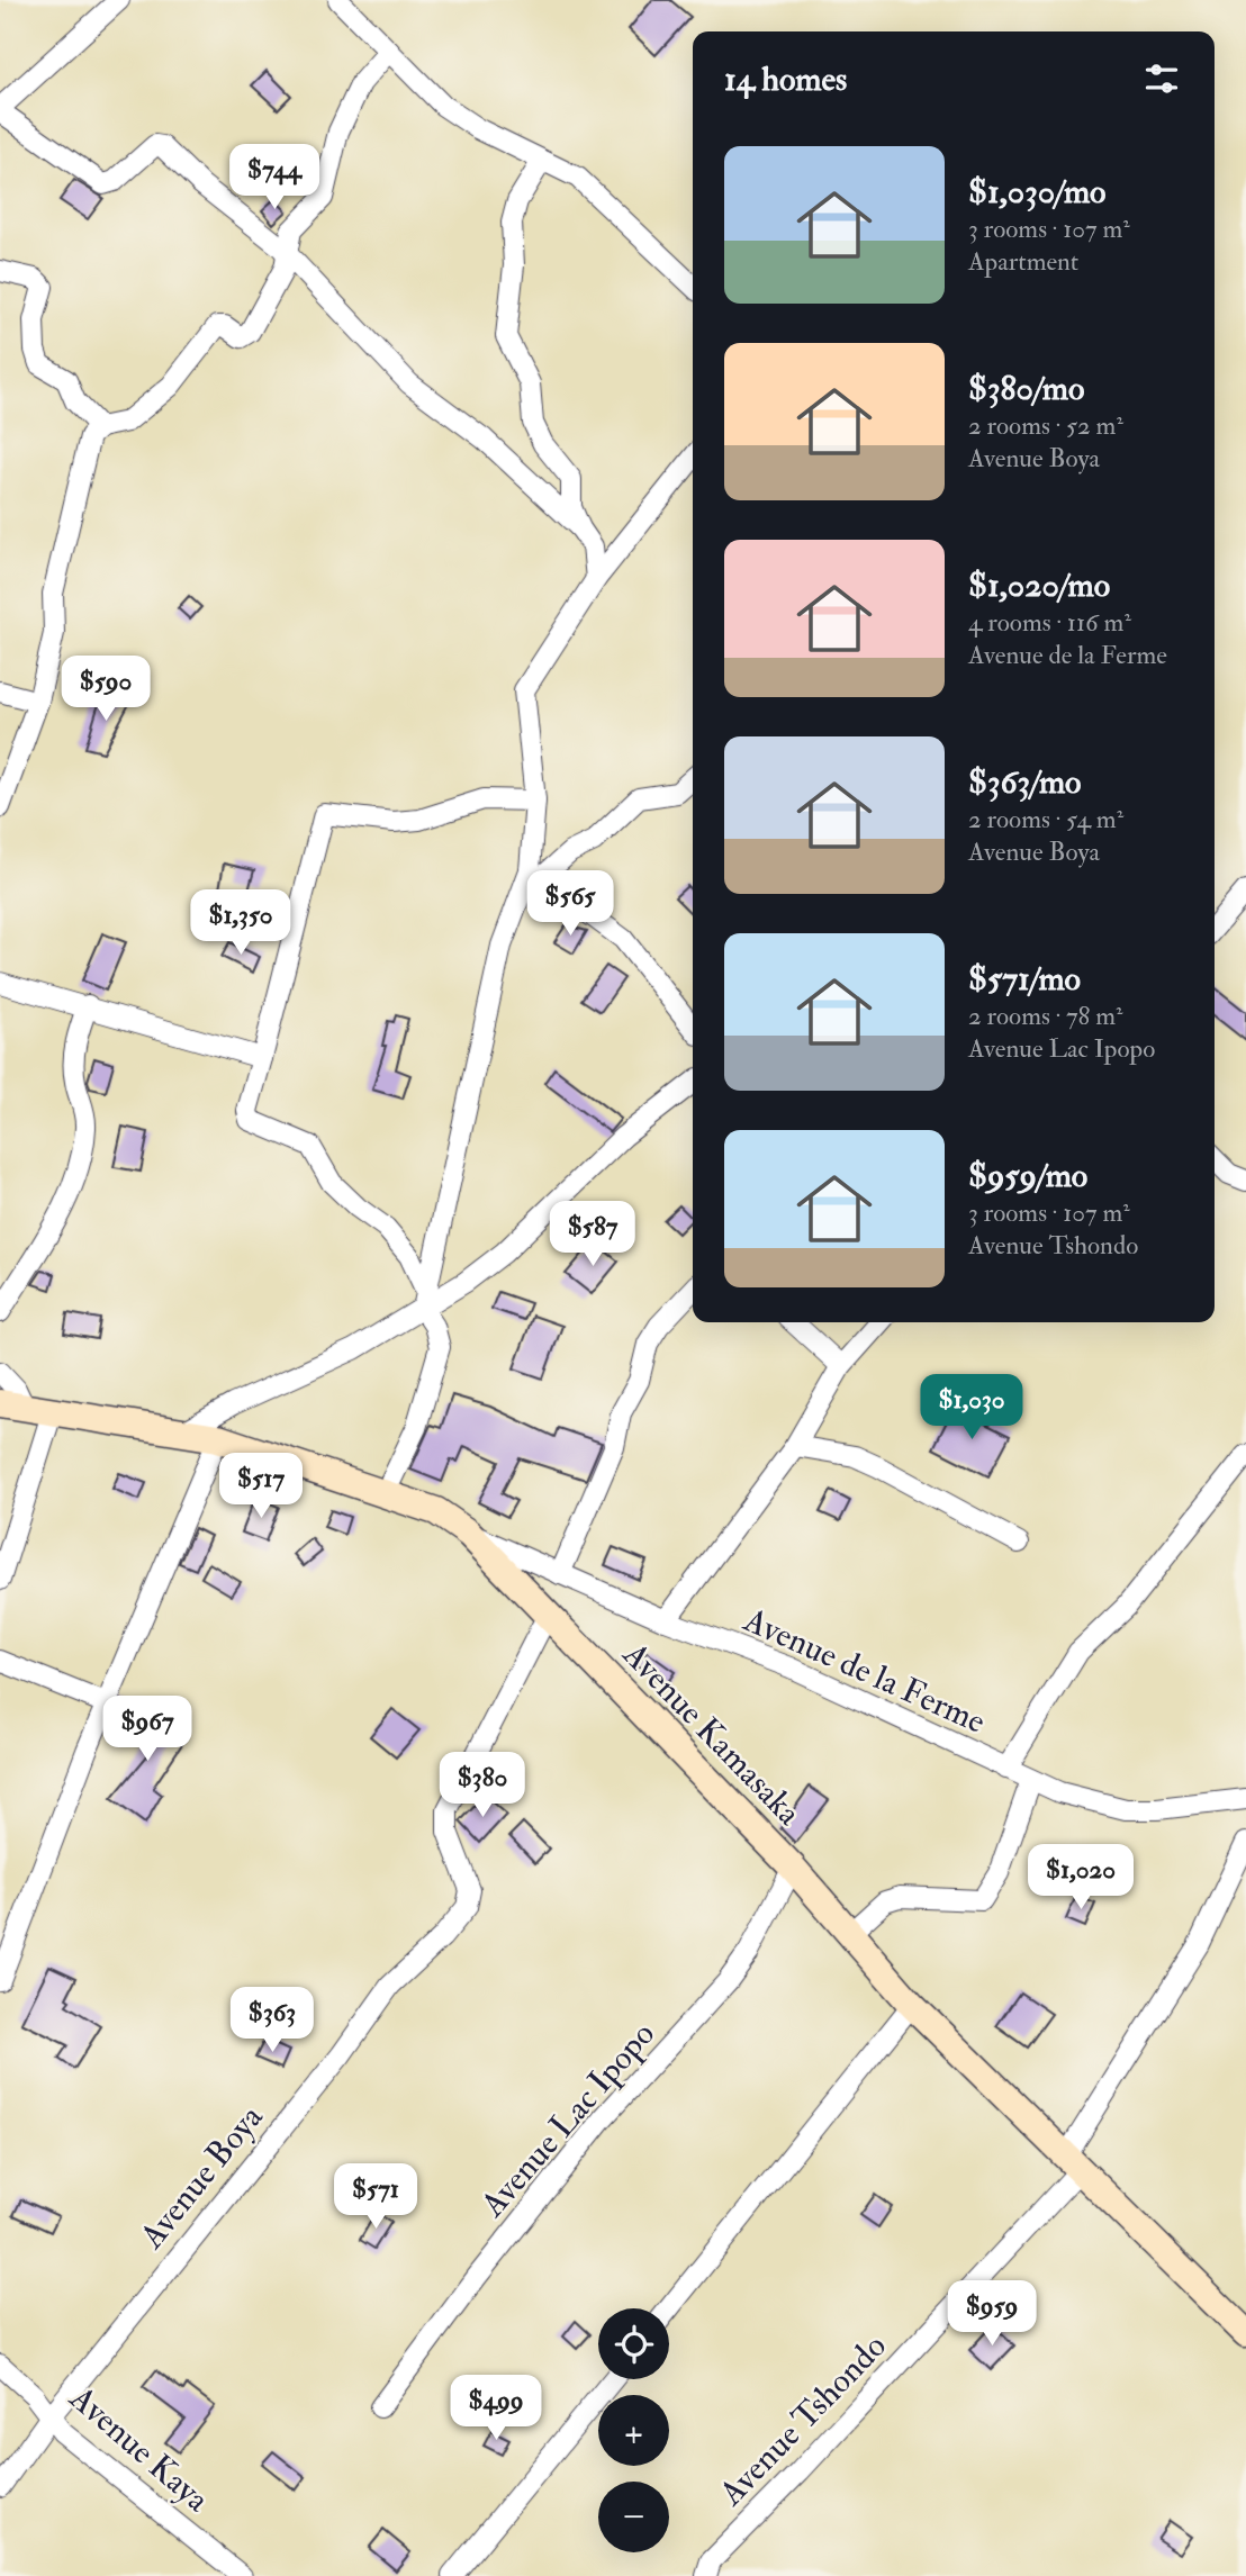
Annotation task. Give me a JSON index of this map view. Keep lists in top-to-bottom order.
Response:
{
  "streets": {
    "street": [
      "Avenue de la Ferme",
      "Avenue Kamasaka",
      "Avenue Lac Ipopo",
      "Avenue Boya",
      "Avenue Tshondo",
      "Avenue Kaya"
    ]
  },
  "crossings": [
    ["Avenue de la Ferme", "Avenue Kamasaka"],
    ["Avenue Kamasaka", "Avenue Lac Ipopo"],
    ["Avenue Kamasaka", "Avenue Boya"],
    ["Avenue Kamasaka", "Avenue Tshondo"],
    ["Avenue Boya", "Avenue Kaya"]
  ],
  "page": {
    "heading": "14 homes",
    "list": [
      {
        "name": "$1,030/mo",
        "note": "3 rooms · 107 m² · Apartment"
      },
      {
        "name": "$380/mo",
        "note": "2 rooms · 52 m² · Avenue Boya"
      },
      {
        "name": "$1,020/mo",
        "note": "4 rooms · 116 m² · Avenue de la Ferme"
      },
      {
        "name": "$363/mo",
        "note": "2 rooms · 54 m² · Avenue Boya"
      },
      {
        "name": "$571/mo",
        "note": "2 rooms · 78 m² · Avenue Lac Ipopo"
      },
      {
        "name": "$959/mo",
        "note": "3 rooms · 107 m² · Avenue Tshondo"
      }
    ],
    "price": [
      "$744",
      "$590",
      "$565",
      "$1,350",
      "$587",
      "$1,030",
      "$517",
      "$967",
      "$380",
      "$1,020",
      "$363",
      "$571",
      "$959",
      "$499"
    ],
    "map_buttons": ["+", "−"]
  }
}
